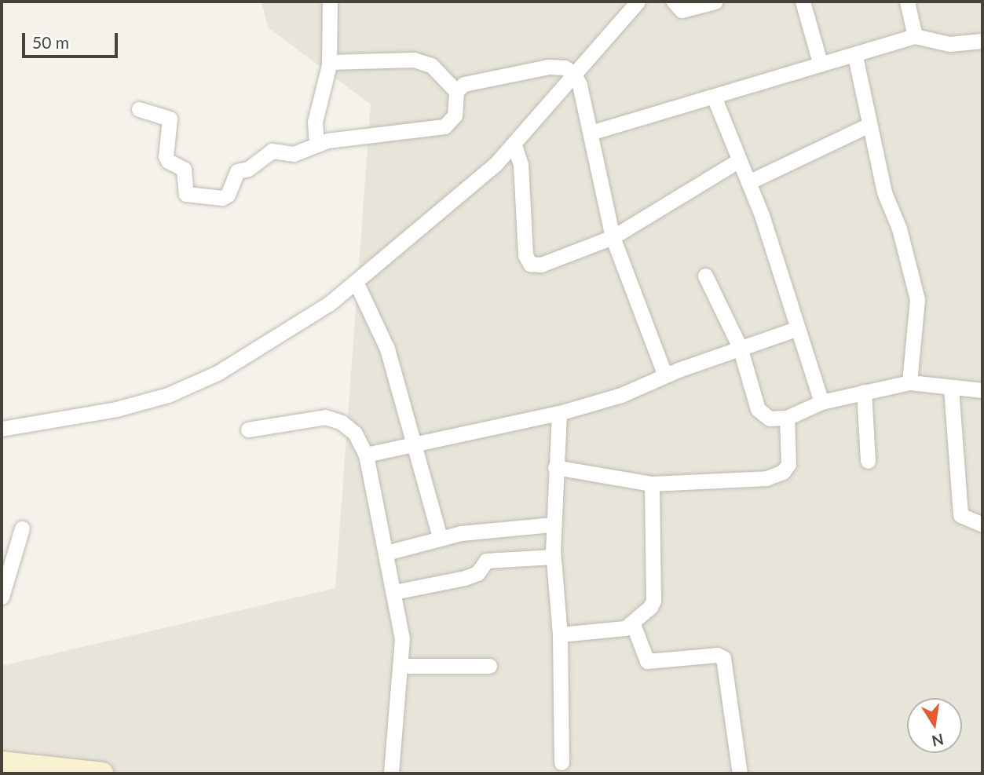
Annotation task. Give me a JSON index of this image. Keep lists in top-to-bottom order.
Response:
{
  "scale_bar": "50 m",
  "north": "bottom"
}
